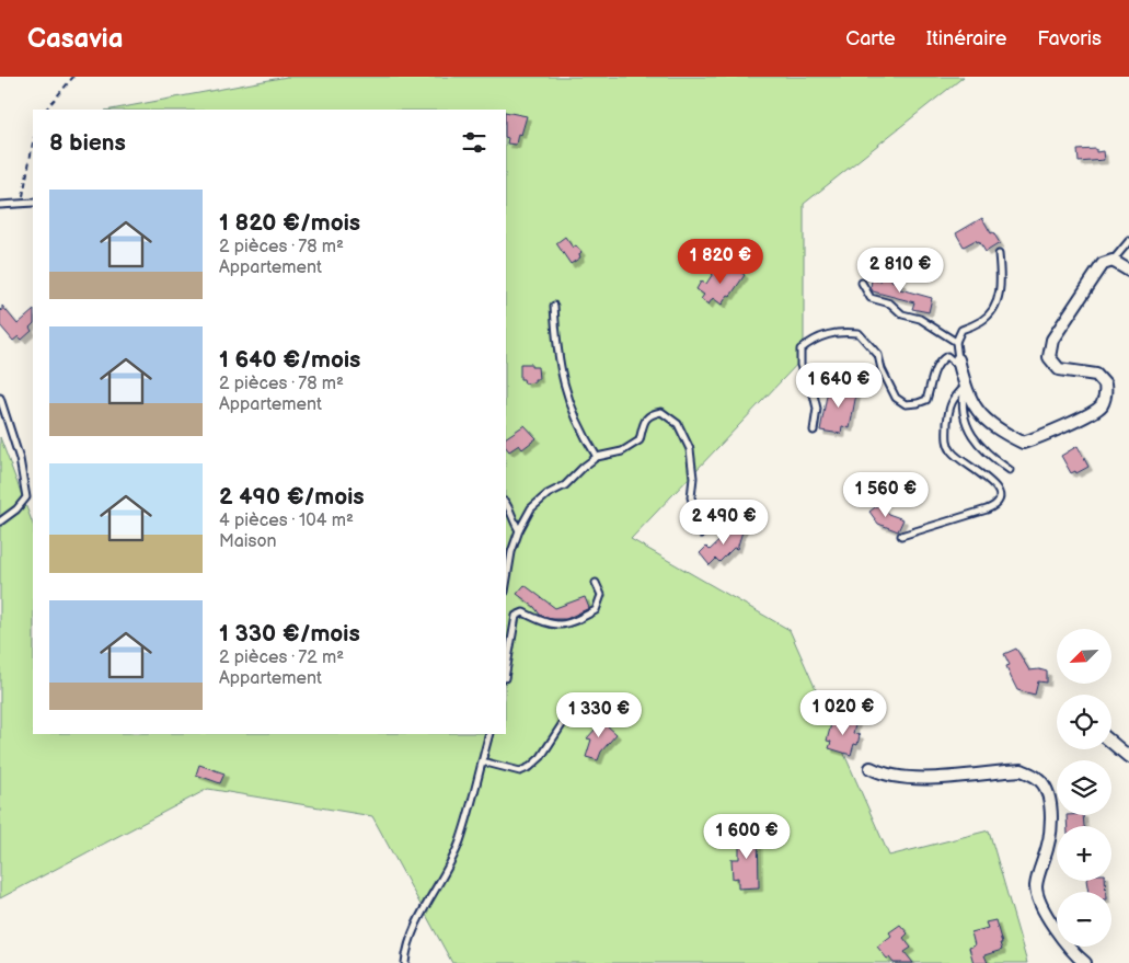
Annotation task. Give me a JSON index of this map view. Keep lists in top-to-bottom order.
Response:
{
  "north": "bottom left",
  "page": {
    "header": "Casavia",
    "nav": ["Carte", "Itinéraire", "Favoris"],
    "heading": "8 biens",
    "list": [
      {
        "name": "1 820 €/mois",
        "note": "2 pièces · 78 m² · Appartement"
      },
      {
        "name": "1 640 €/mois",
        "note": "2 pièces · 78 m² · Appartement"
      },
      {
        "name": "2 490 €/mois",
        "note": "4 pièces · 104 m² · Maison"
      },
      {
        "name": "1 330 €/mois",
        "note": "2 pièces · 72 m² · Appartement"
      }
    ],
    "price": [
      "1 820 €",
      "2 810 €",
      "1 640 €",
      "1 560 €",
      "2 490 €",
      "1 020 €",
      "1 330 €",
      "1 600 €"
    ],
    "map_buttons": ["+", "−"]
  }
}
